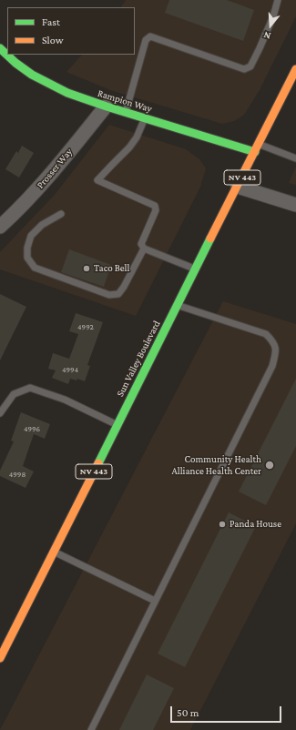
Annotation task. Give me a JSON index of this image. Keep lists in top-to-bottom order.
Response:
{
  "streets": {
    "main road": ["Rampion Way", "NV 443", "Sun Valley Boulevard"],
    "street": ["Prosser Way"]
  },
  "crossings": [
    ["Rampion Way", "Prosser Way"],
    ["Rampion Way", "Sun Valley Boulevard"]
  ],
  "places": ["Taco Bell", "Community Health Alliance Health Center", "Panda House"],
  "house_numbers": [
    "4992",
    "4994",
    "4996",
    "4998"
  ],
  "legend": ["Fast", "Slow"],
  "scale_bar": "50 m",
  "north": "bottom"
}
